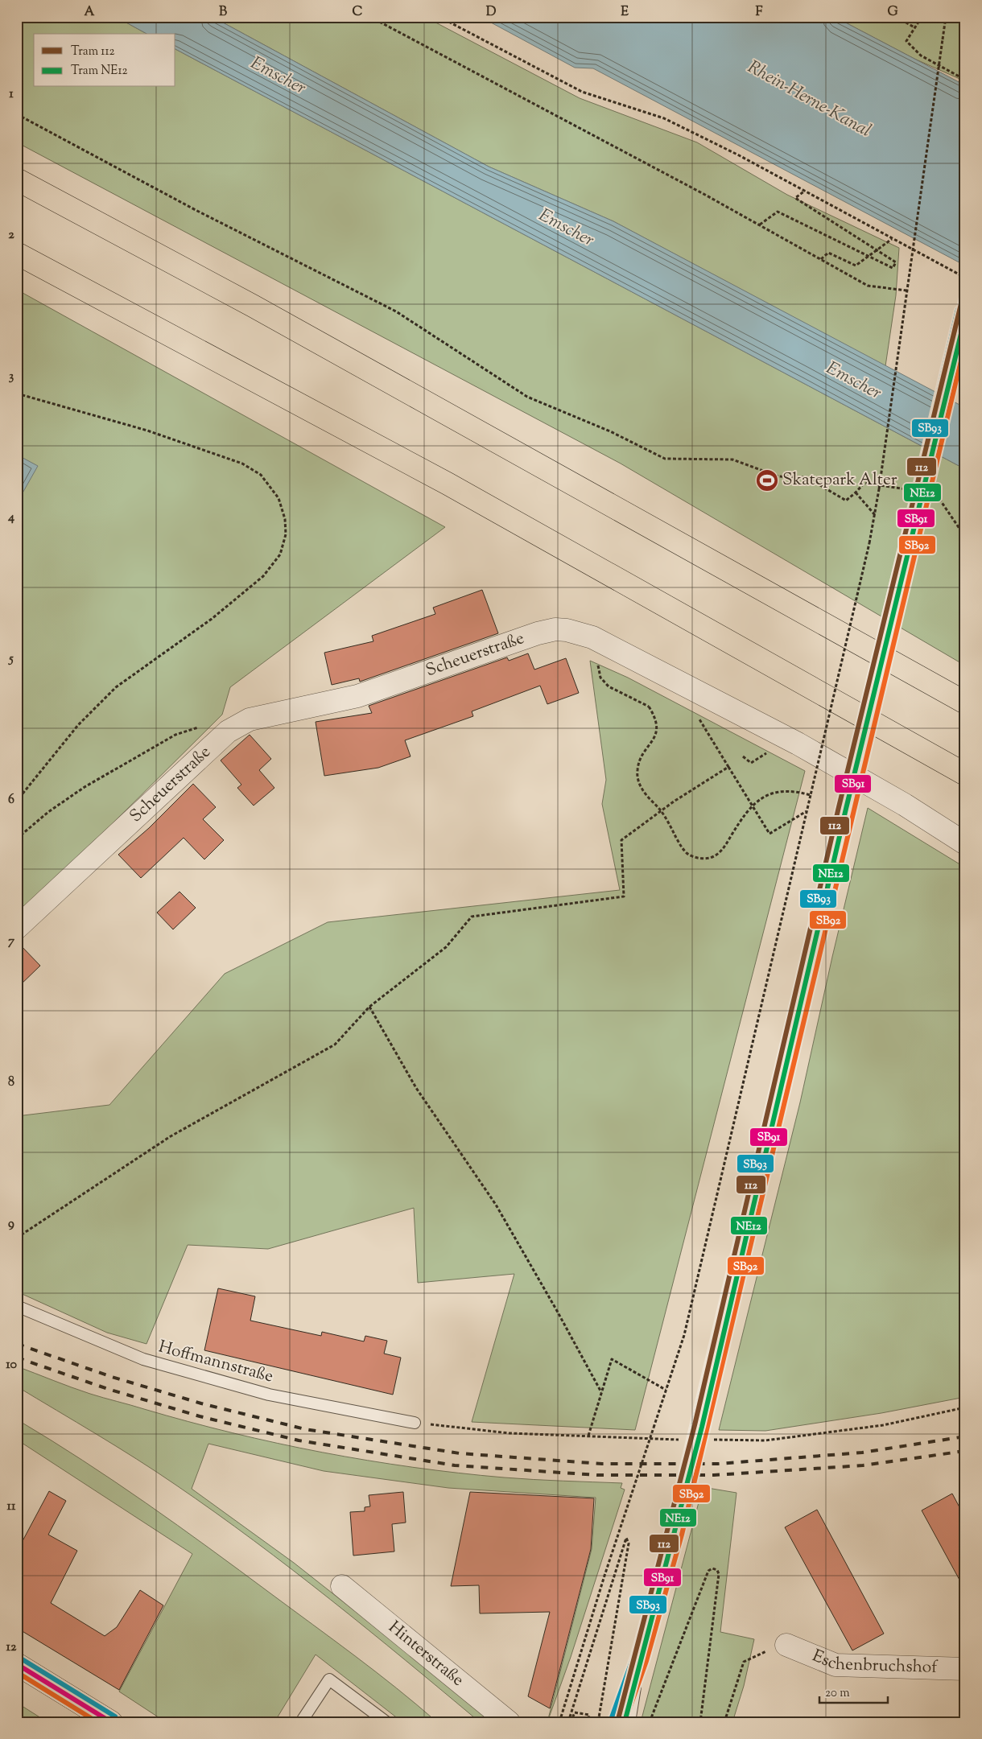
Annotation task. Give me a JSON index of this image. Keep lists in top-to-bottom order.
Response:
{
  "streets": {
    "street": ["Scheuerstraße", "Hinterstraße", "Eschenbruchshof"],
    "lane": ["Hoffmannstraße"]
  },
  "water": ["Emscher", "Rhein-Herne-Kanal"],
  "places": {
    "sports": ["Skatepark Alter"]
  },
  "lines": [
    "tram line 112",
    "transit line SB93",
    "transit line SB91",
    "tram line NE12",
    "transit line SB92"
  ],
  "legend": ["Tram 112", "Tram NE12"],
  "scale_bar": "20 m",
  "grid": {
    "columns": [
      "A",
      "B",
      "C",
      "D",
      "E",
      "F",
      "G"
    ],
    "rows": [
      "1",
      "2",
      "3",
      "4",
      "5",
      "6",
      "7",
      "8",
      "9",
      "10",
      "11",
      "12"
    ]
  }
}
